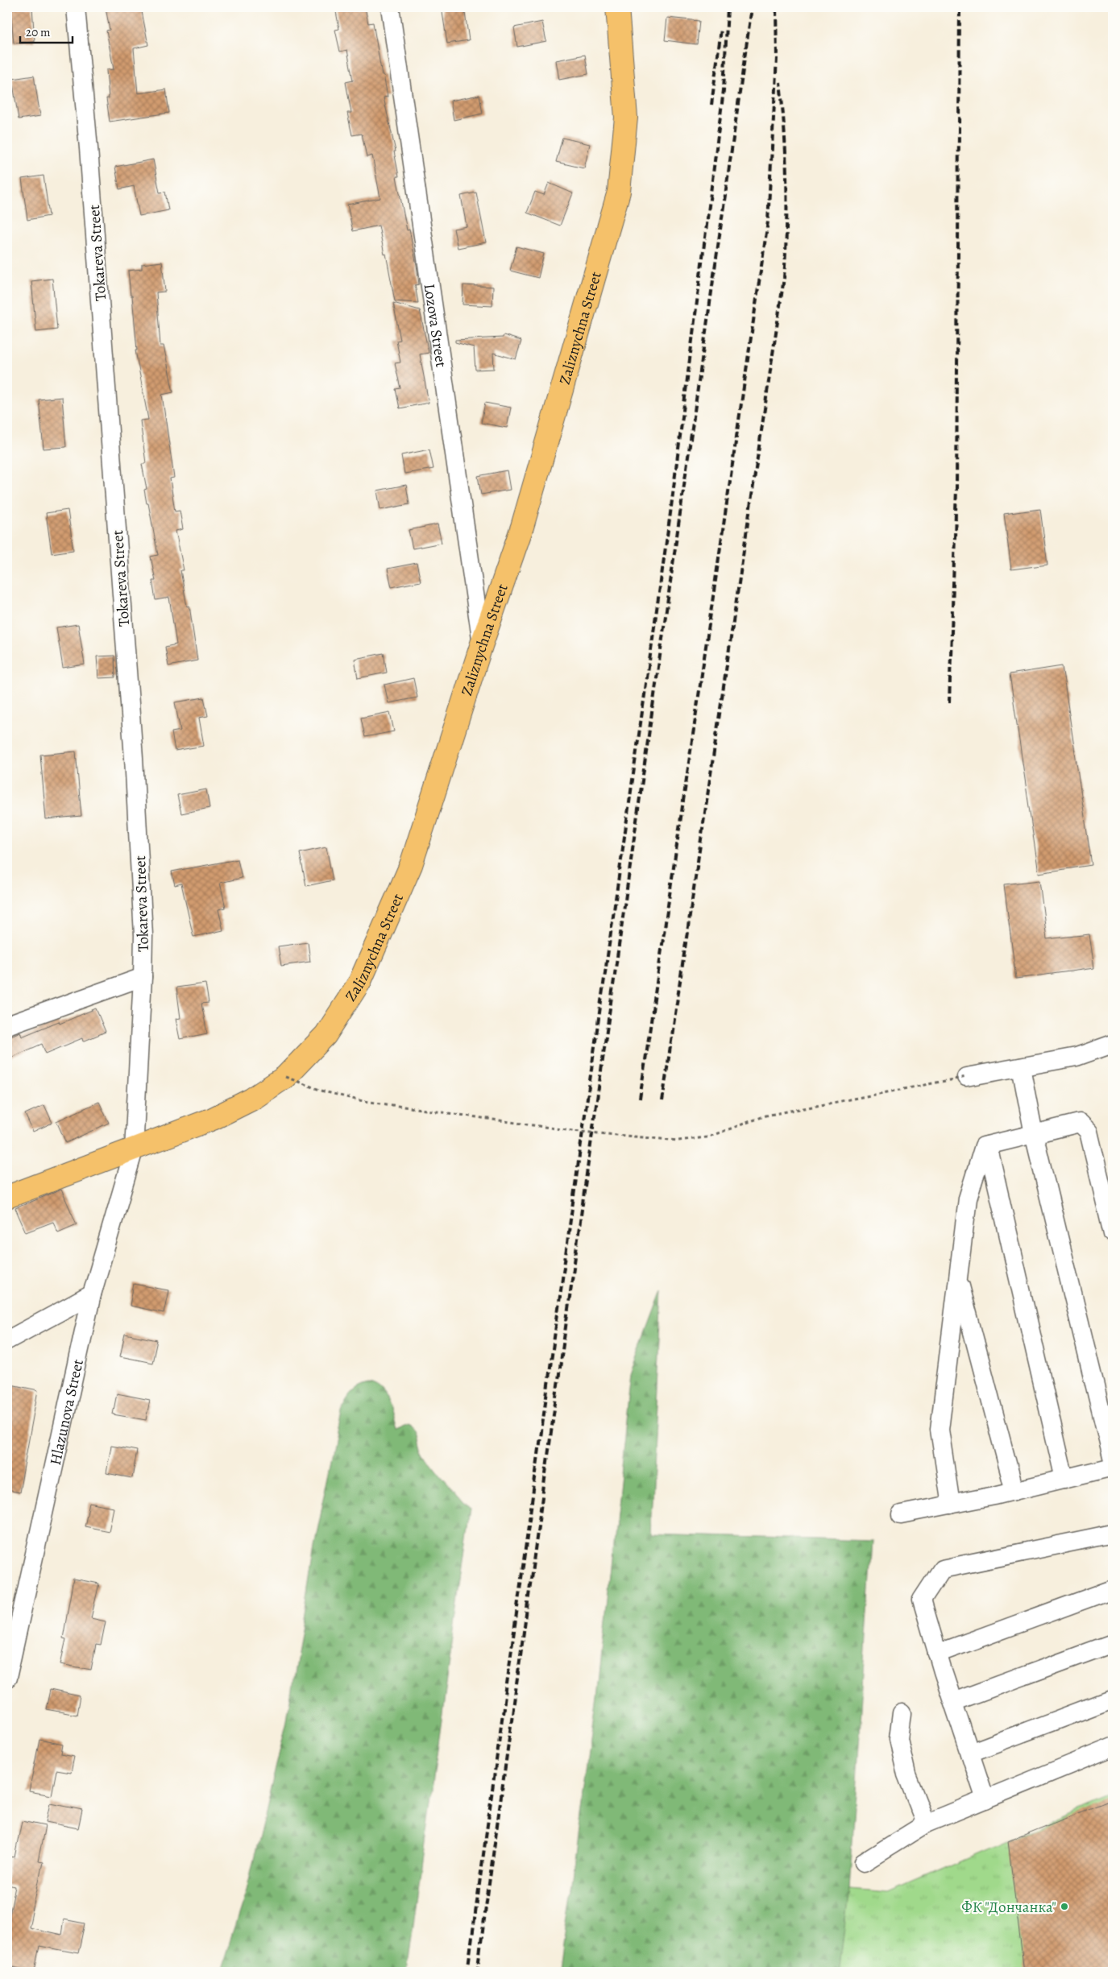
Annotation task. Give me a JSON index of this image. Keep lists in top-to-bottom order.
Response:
{
  "streets": {
    "main road": ["Zaliznychna Street"],
    "street": ["Tokareva Street", "Lozova Street", "Hlazunova Street"]
  },
  "crossings": [
    ["Tokareva Street", "Zaliznychna Street"],
    ["Tokareva Street", "Hlazunova Street"],
    ["Lozova Street", "Zaliznychna Street"],
    ["Zaliznychna Street", "Hlazunova Street"]
  ],
  "places": ["ФК \"Дончанка\""],
  "scale_bar": "20 m"
}
